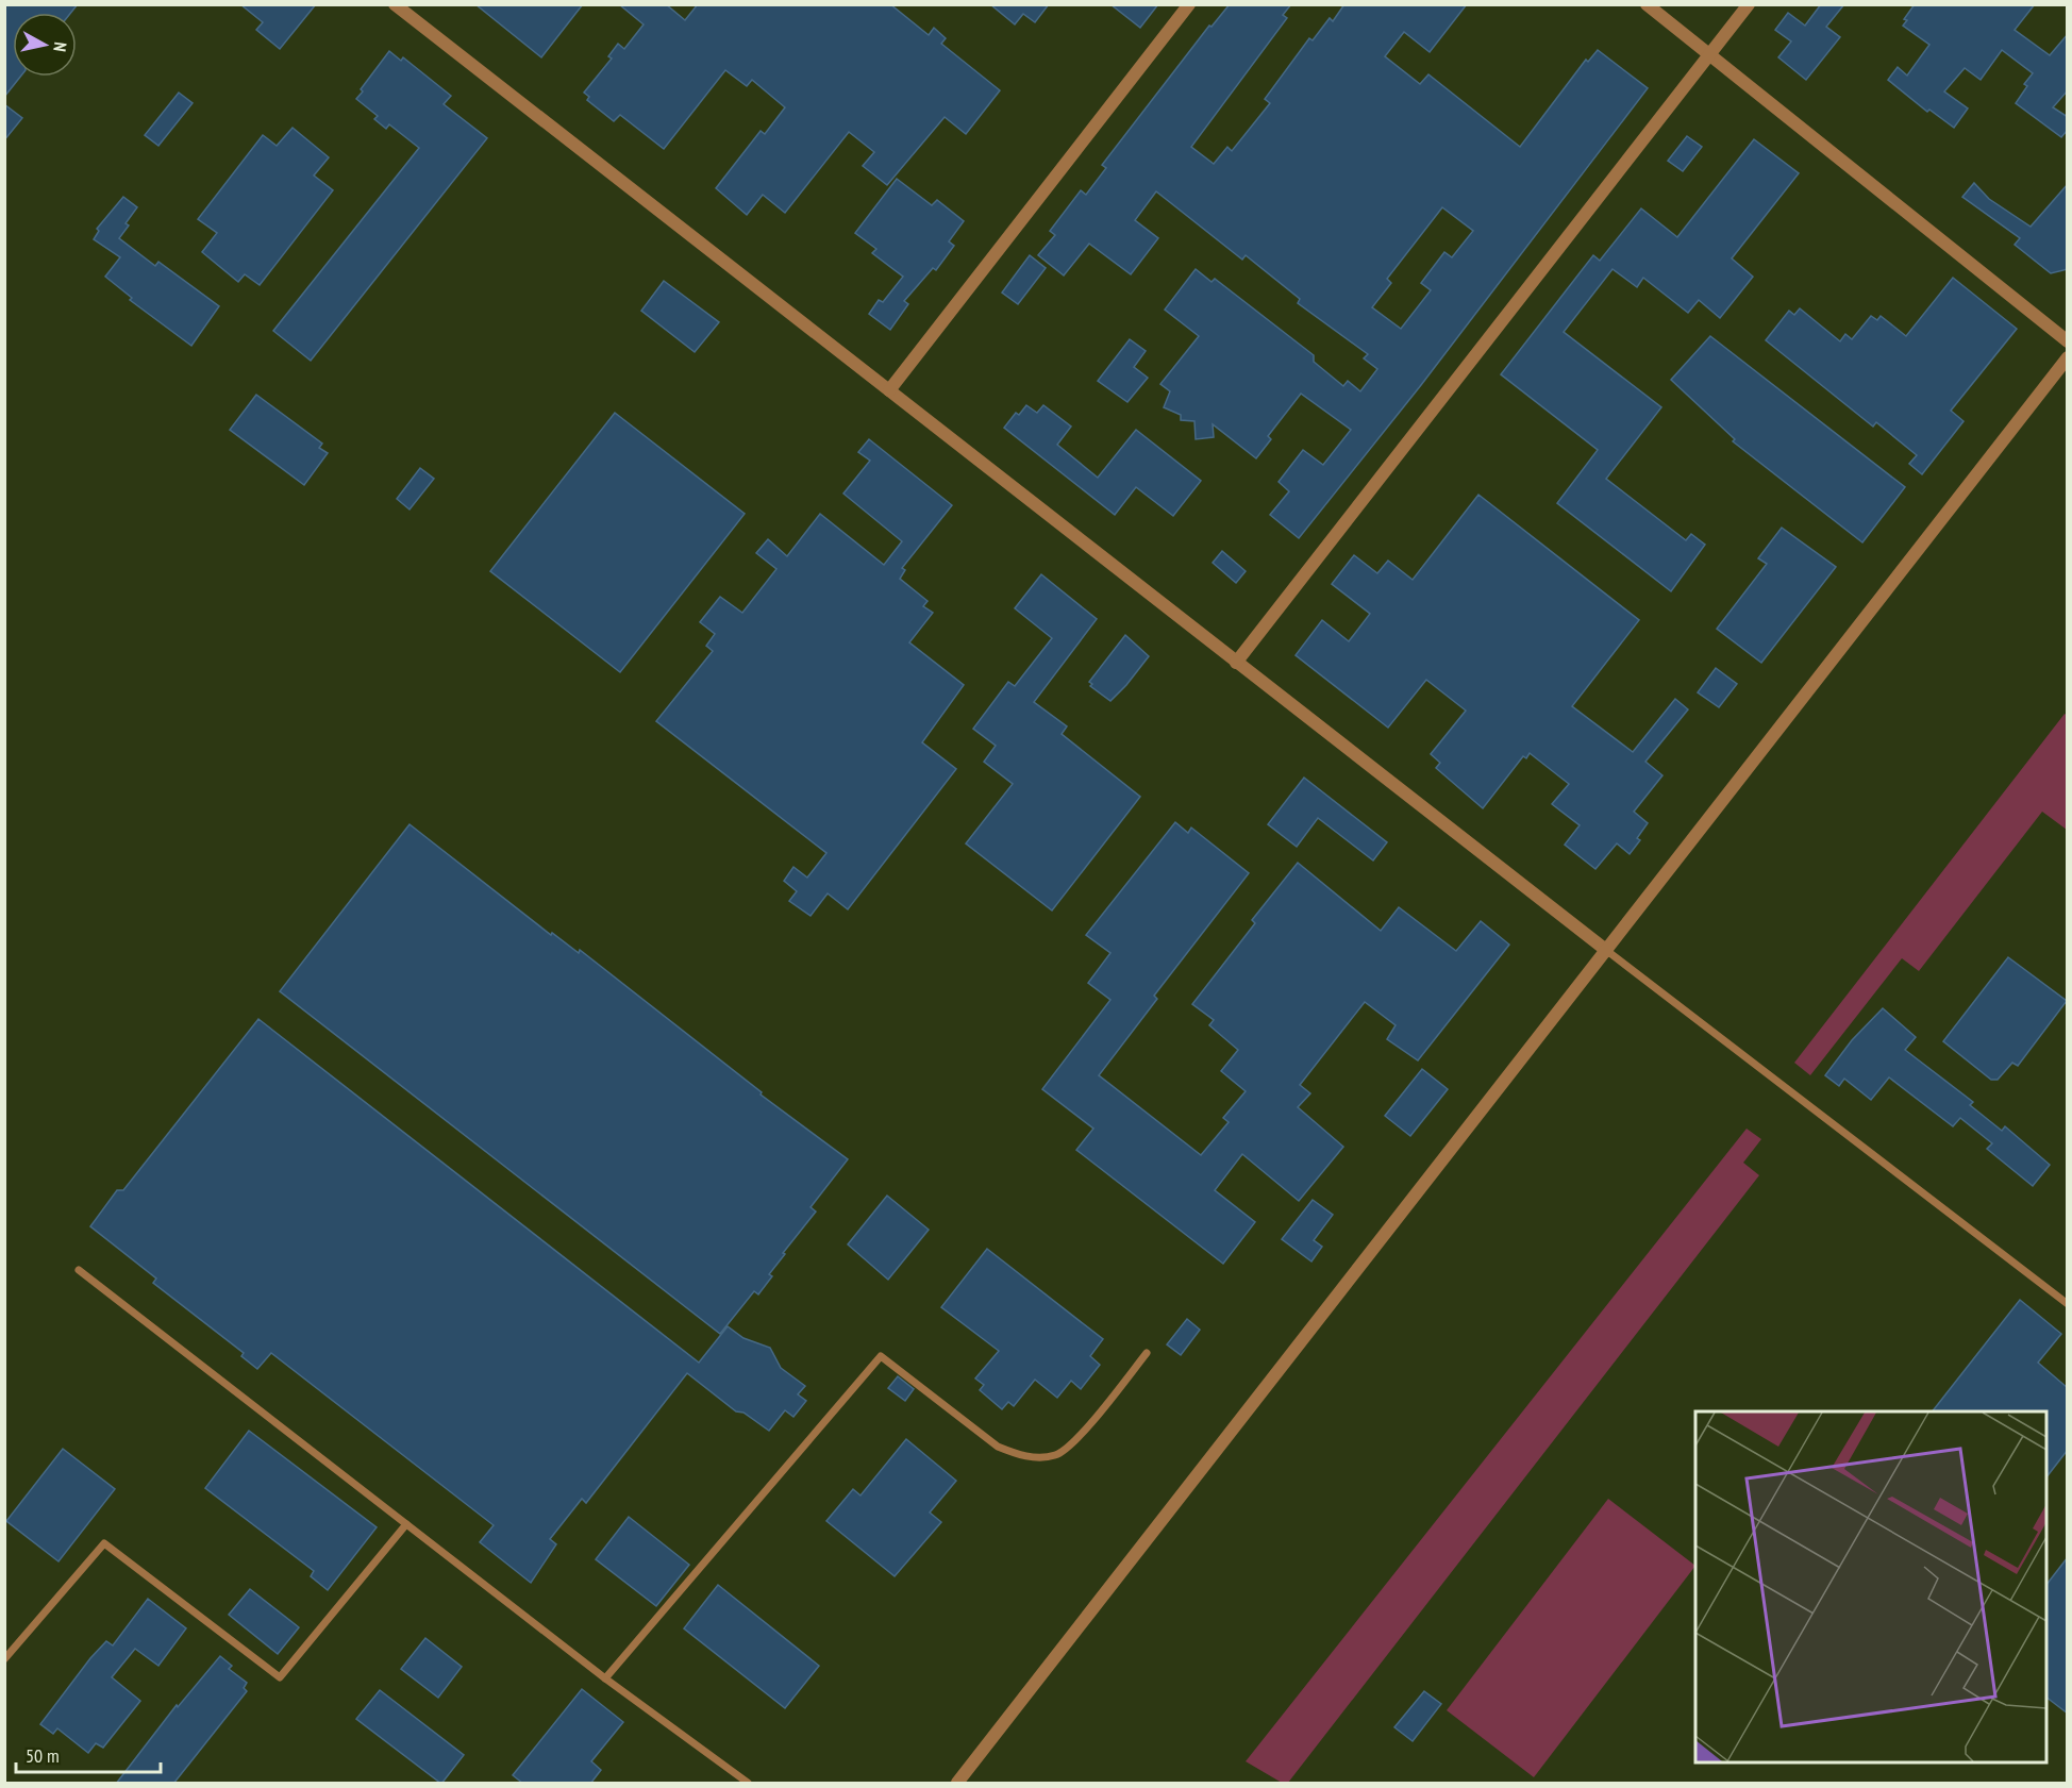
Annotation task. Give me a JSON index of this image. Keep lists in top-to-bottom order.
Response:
{
  "scale_bar": "50 m",
  "north": "right"
}
